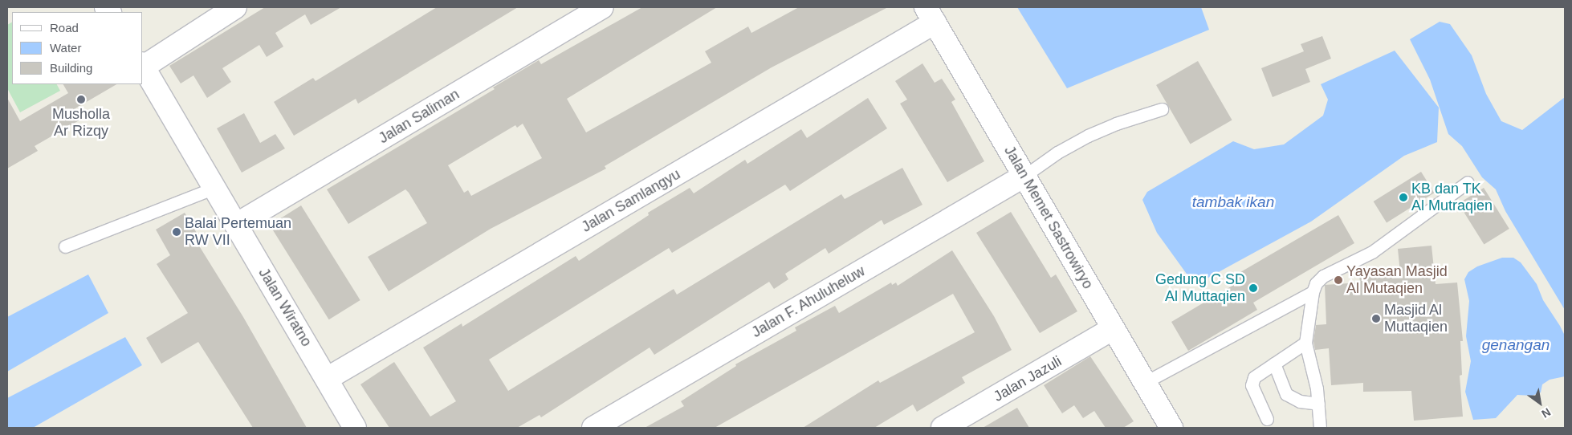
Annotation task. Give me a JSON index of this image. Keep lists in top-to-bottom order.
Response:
{
  "streets": {
    "street": [
      "Jalan Saliman",
      "Jalan Samlangyu",
      "Jalan Memet Sastrowiryo",
      "Jalan F. Ahuluheluw",
      "Jalan Wiratno",
      "Jalan Jazuli"
    ]
  },
  "crossings": [
    ["Jalan Saliman", "Jalan Wiratno"],
    ["Jalan Samlangyu", "Jalan Memet Sastrowiryo"],
    ["Jalan Samlangyu", "Jalan Wiratno"],
    ["Jalan Memet Sastrowiryo", "Jalan F. Ahuluheluw"],
    ["Jalan Memet Sastrowiryo", "Jalan Jazuli"]
  ],
  "water": ["tambak ikan", "genangan"],
  "places": [
    "Musholla Ar Rizqy",
    "KB dan TK Al Mutraqien",
    "Balai Pertemuan RW VII",
    "Yayasan Masjid Al Mutaqien",
    "Gedung C SD Al Muttaqien",
    "Masjid Al Muttaqien"
  ],
  "legend": ["Road", "Water", "Building"],
  "north": "bottom right"
}
